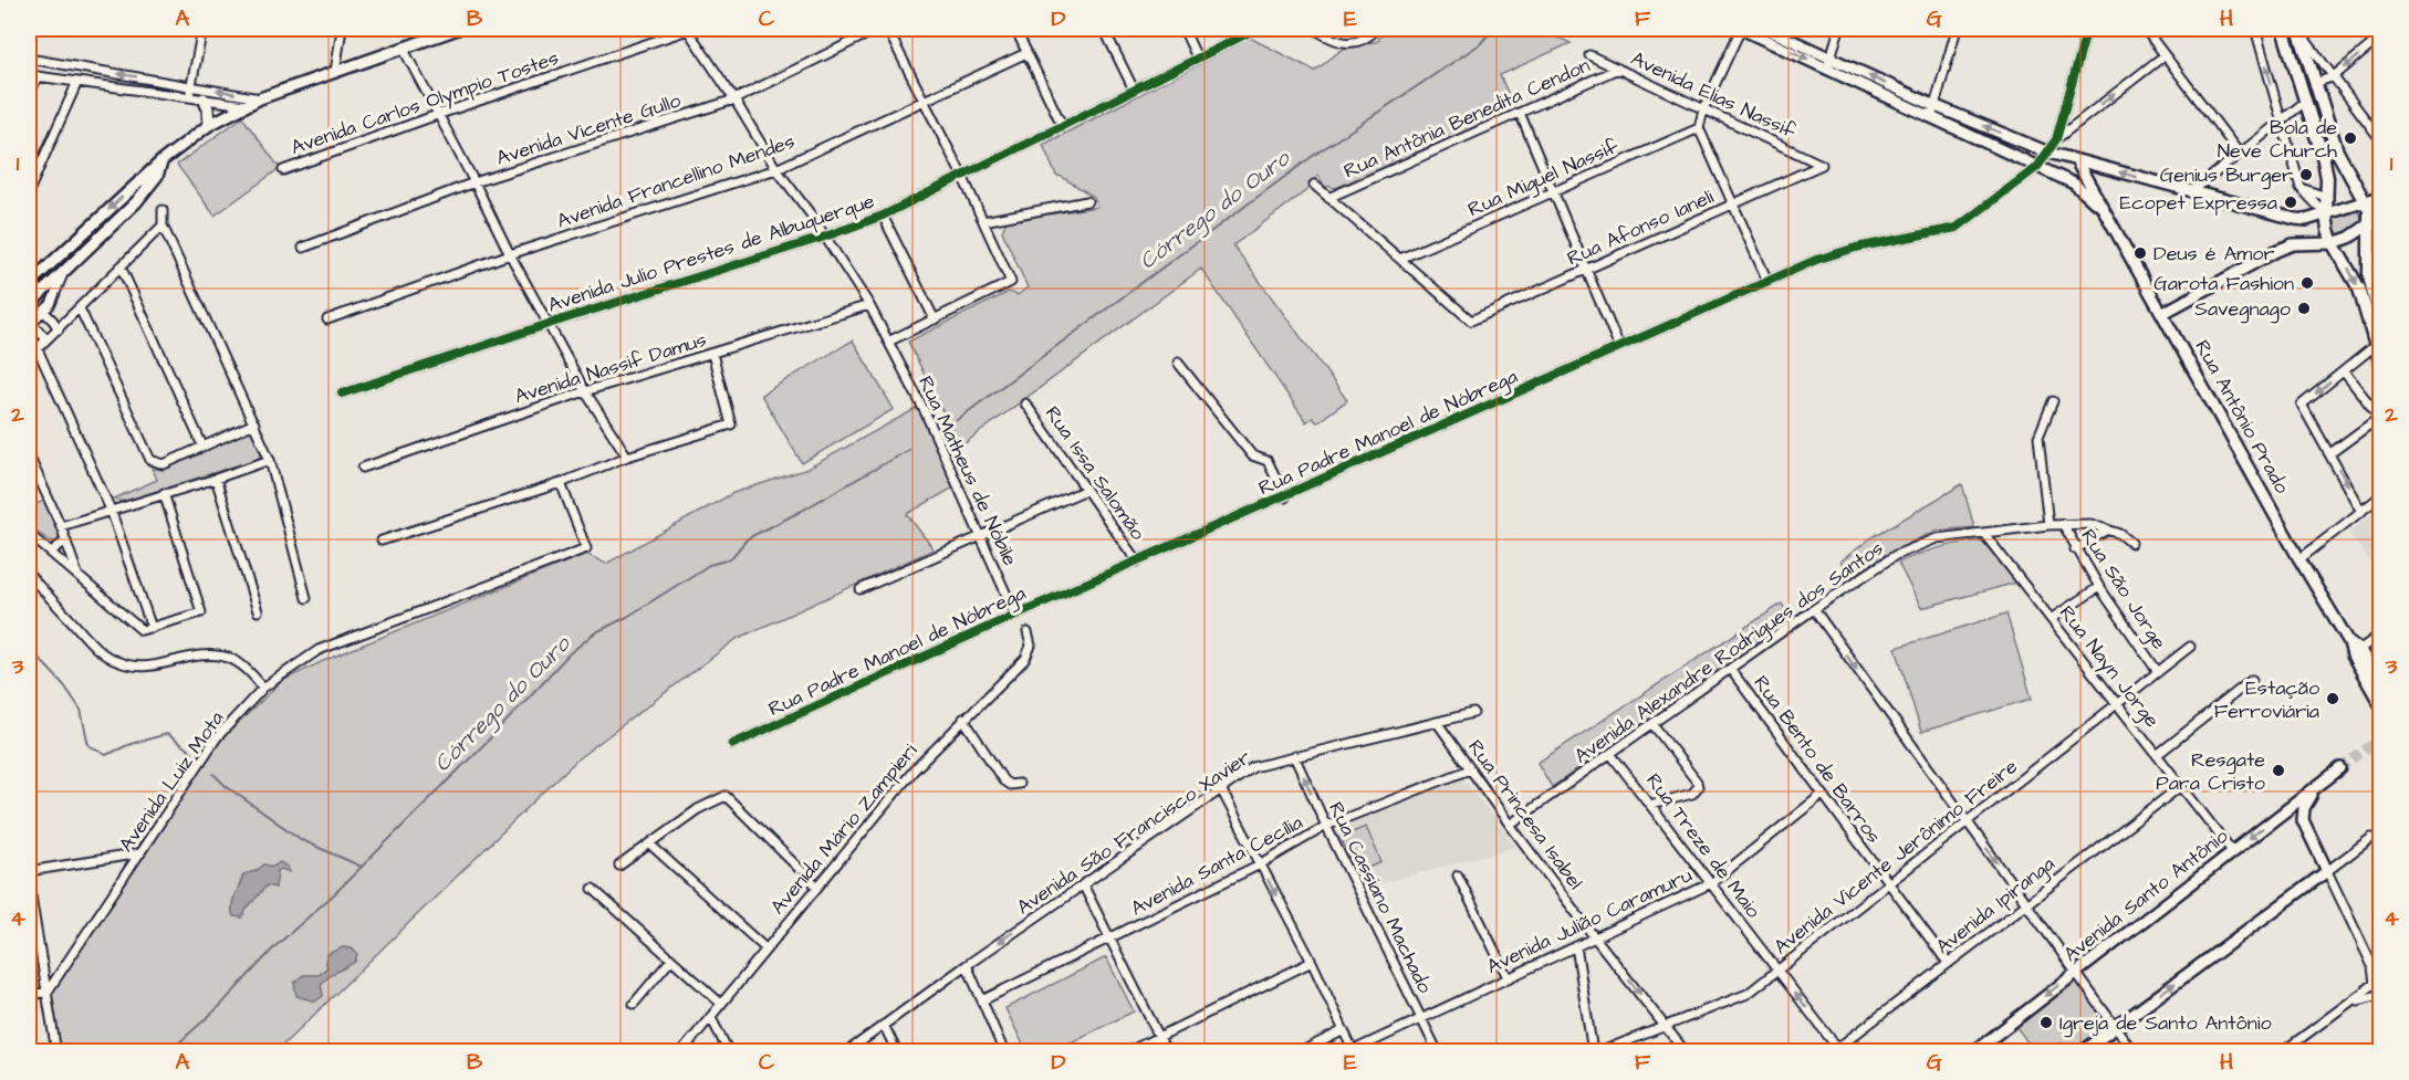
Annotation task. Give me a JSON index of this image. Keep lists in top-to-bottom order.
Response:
{
  "streets": {
    "street": [
      "Avenida Elias Nassif",
      "Avenida Carlos Olympio Tostes",
      "Rua Antônia Benedita Cendon",
      "Avenida Vicente Gullo",
      "Rua Miguel Nassif",
      "Avenida Francellino Mendes",
      "Rua Afonso Ianeli",
      "Avenida Julio Prestes de Albuquerque",
      "Avenida Nassif Damus",
      "Rua Antônio Prado",
      "Rua Padre Manoel de Nóbrega",
      "Rua Matheus de Nóbile",
      "Rua Issa Salomão",
      "Rua São Jorge",
      "Avenida Alexandre Rodrigues dos Santos",
      "Rua Nayn Jorge",
      "Rua Bento de Barros",
      "Avenida Luiz Mota",
      "Rua Princesa Isabel",
      "Avenida Mário Zampieri",
      "Avenida São Francisco Xavier",
      "Rua Treze de Maio",
      "Avenida Vicente Jerônimo Freire",
      "Avenida Santa Cecília",
      "Avenida Santo Antônio",
      "Rua Cassiano Machado",
      "Avenida Ipiranga",
      "Avenida Julião Caramuru"
    ]
  },
  "crossings": [
    ["Avenida Elias Nassif", "Rua Antônia Benedita Cendon"],
    ["Avenida Elias Nassif", "Rua Afonso Ianeli"],
    ["Avenida Carlos Olympio Tostes", "Rua Matheus de Nóbile"],
    ["Avenida Vicente Gullo", "Rua Matheus de Nóbile"],
    ["Rua Miguel Nassif", "Rua Afonso Ianeli"],
    ["Avenida Francellino Mendes", "Rua Matheus de Nóbile"],
    ["Avenida Julio Prestes de Albuquerque", "Rua Matheus de Nóbile"],
    ["Avenida Nassif Damus", "Rua Matheus de Nóbile"],
    ["Rua Padre Manoel de Nóbrega", "Rua Matheus de Nóbile"],
    ["Rua Padre Manoel de Nóbrega", "Rua Issa Salomão"],
    ["Rua São Jorge", "Avenida Alexandre Rodrigues dos Santos"],
    ["Rua São Jorge", "Avenida Vicente Jerônimo Freire"],
    ["Avenida Alexandre Rodrigues dos Santos", "Rua Nayn Jorge"],
    ["Avenida Alexandre Rodrigues dos Santos", "Rua Bento de Barros"],
    ["Avenida Alexandre Rodrigues dos Santos", "Rua Princesa Isabel"],
    ["Avenida Alexandre Rodrigues dos Santos", "Rua Treze de Maio"],
    ["Rua Nayn Jorge", "Avenida Vicente Jerônimo Freire"],
    ["Rua Nayn Jorge", "Avenida Santo Antônio"],
    ["Rua Nayn Jorge", "Avenida Ipiranga"],
    ["Rua Bento de Barros", "Avenida Vicente Jerônimo Freire"],
    ["Rua Bento de Barros", "Avenida Ipiranga"],
    ["Rua Bento de Barros", "Avenida Julião Caramuru"],
    ["Rua Princesa Isabel", "Avenida São Francisco Xavier"],
    ["Rua Princesa Isabel", "Avenida Vicente Jerônimo Freire"],
    ["Rua Princesa Isabel", "Avenida Santa Cecília"],
    ["Rua Princesa Isabel", "Avenida Julião Caramuru"],
    ["Avenida São Francisco Xavier", "Rua Cassiano Machado"],
    ["Rua Treze de Maio", "Avenida Vicente Jerônimo Freire"],
    ["Rua Treze de Maio", "Avenida Ipiranga"],
    ["Rua Treze de Maio", "Avenida Julião Caramuru"],
    ["Avenida Santa Cecília", "Rua Cassiano Machado"],
    ["Rua Cassiano Machado", "Avenida Julião Caramuru"]
  ],
  "water": ["Córrego do Ouro"],
  "places": [
    "Bola de Neve Church",
    "Genius Burger",
    "Ecopet Expressa",
    "Deus é Amor",
    "Garota Fashion",
    "Savegnago",
    "Estação Ferroviária",
    "Resgate Para Cristo",
    "Igreja de Santo Antônio"
  ],
  "grid": {
    "columns": [
      "A",
      "B",
      "C",
      "D",
      "E",
      "F",
      "G",
      "H"
    ],
    "rows": [
      "1",
      "2",
      "3",
      "4"
    ]
  }
}
